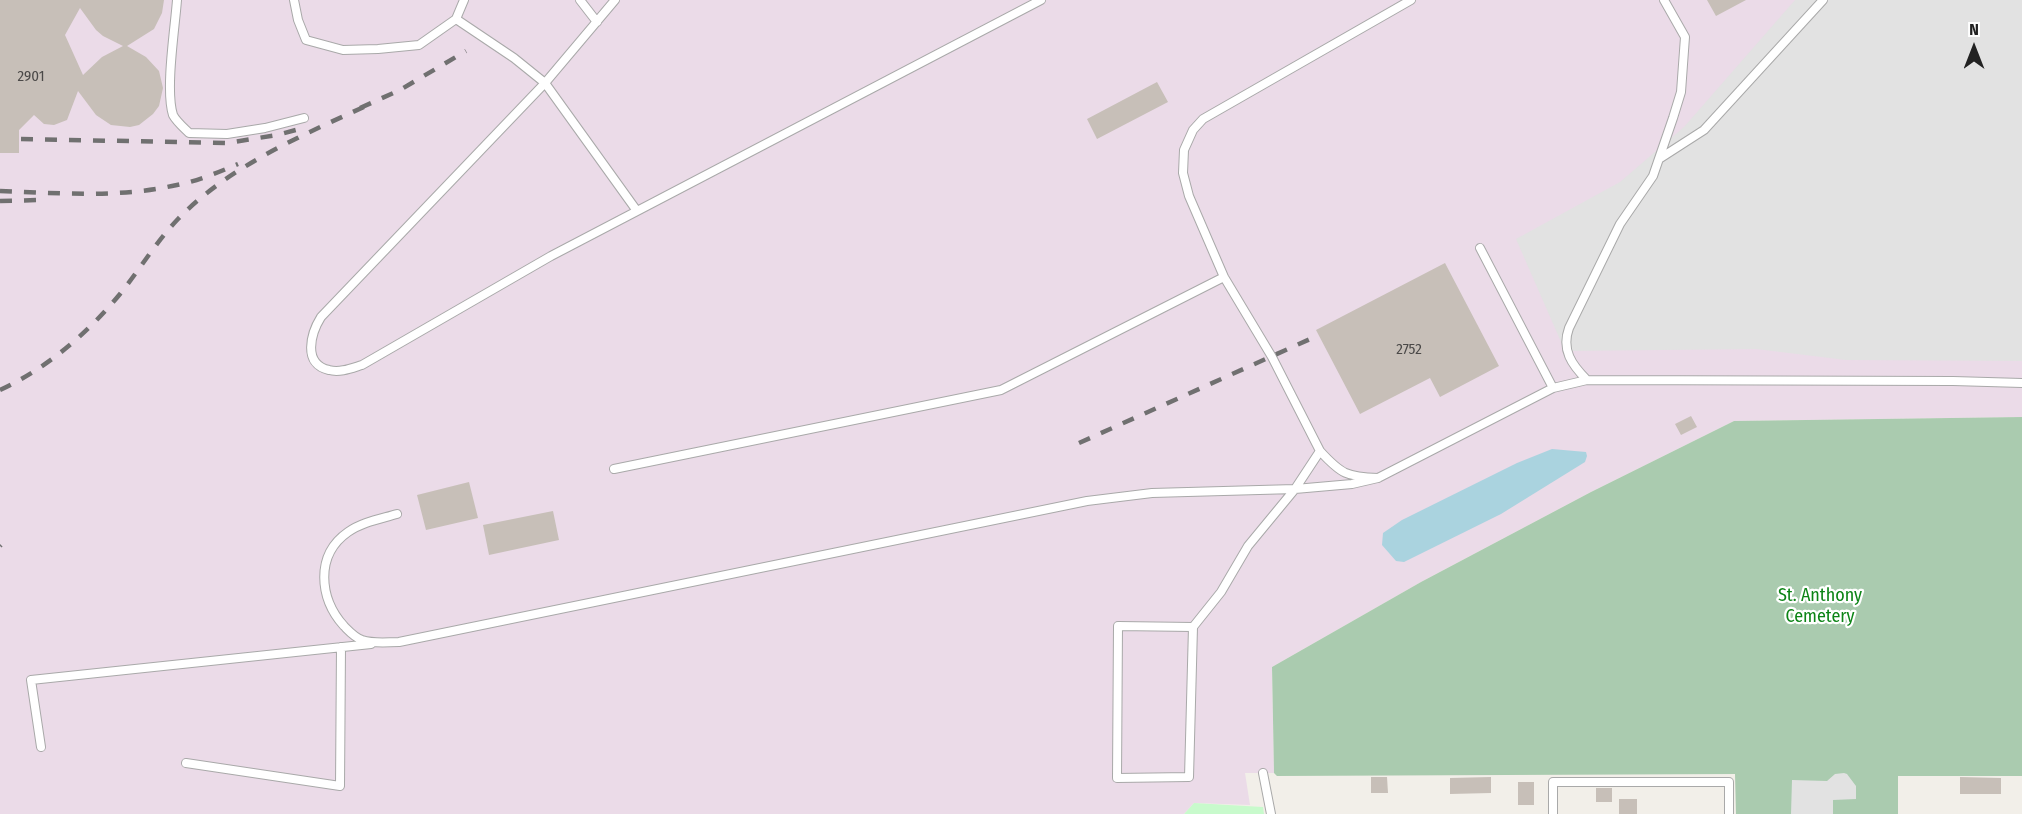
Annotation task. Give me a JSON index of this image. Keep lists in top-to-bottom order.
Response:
{
  "parks": ["St. Anthony Cemetery"],
  "house_numbers": ["2901", "2752"],
  "north": "top"
}
